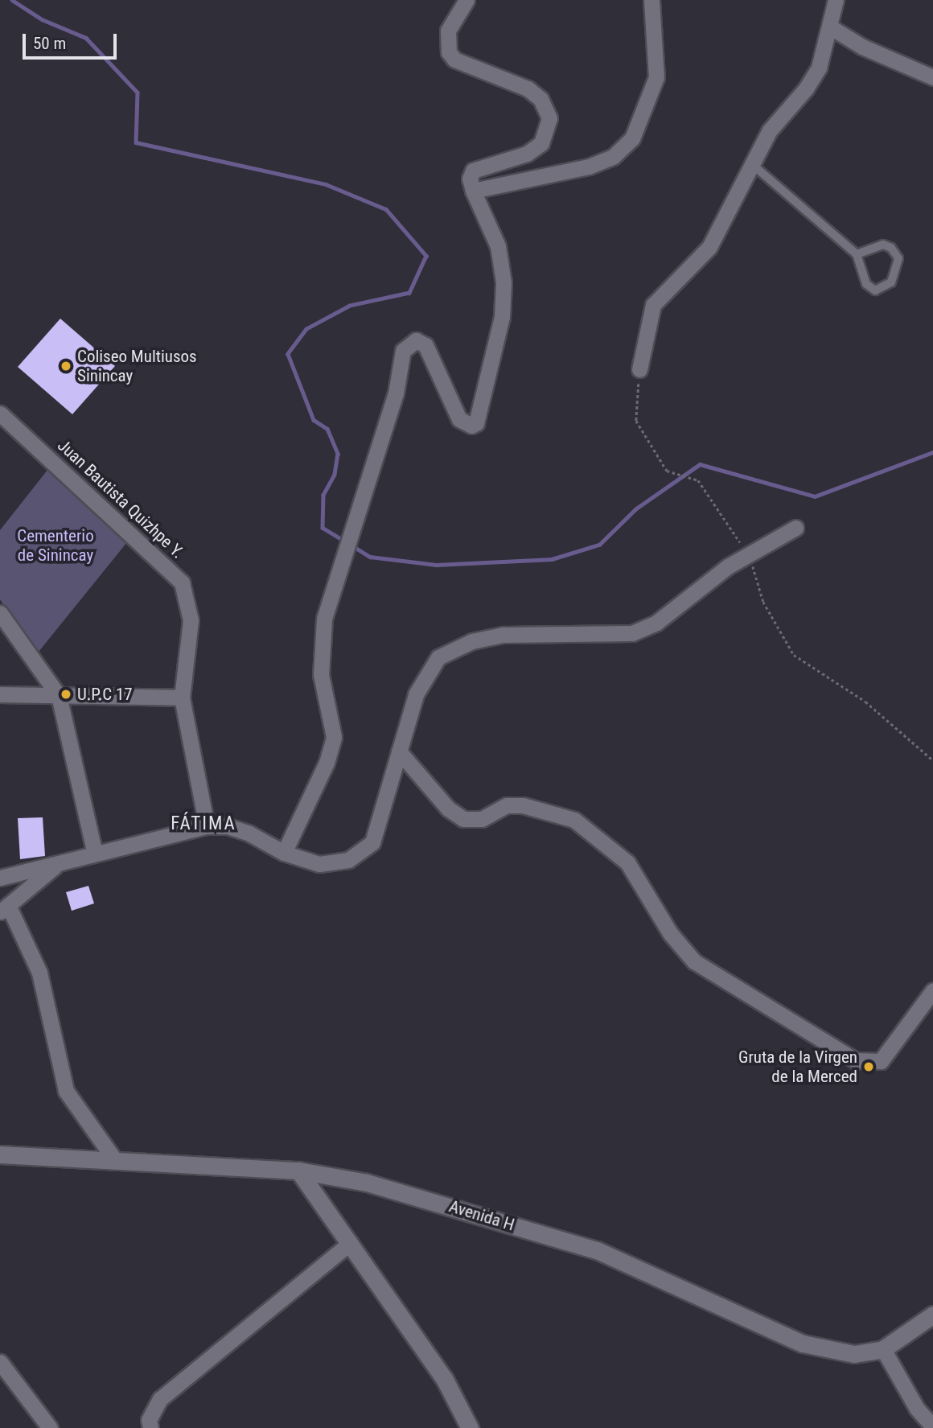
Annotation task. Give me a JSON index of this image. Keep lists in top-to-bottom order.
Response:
{
  "streets": {
    "street": ["Juan Bautista Quizhpe Y.", "Avenida H"]
  },
  "districts": ["FÁTIMA"],
  "parks": ["Cementerio de Sinincay"],
  "places": ["Coliseo Multiusos Sinincay", "U.P.C 17", "Gruta de la Virgen de la Merced"],
  "scale_bar": "50 m"
}
